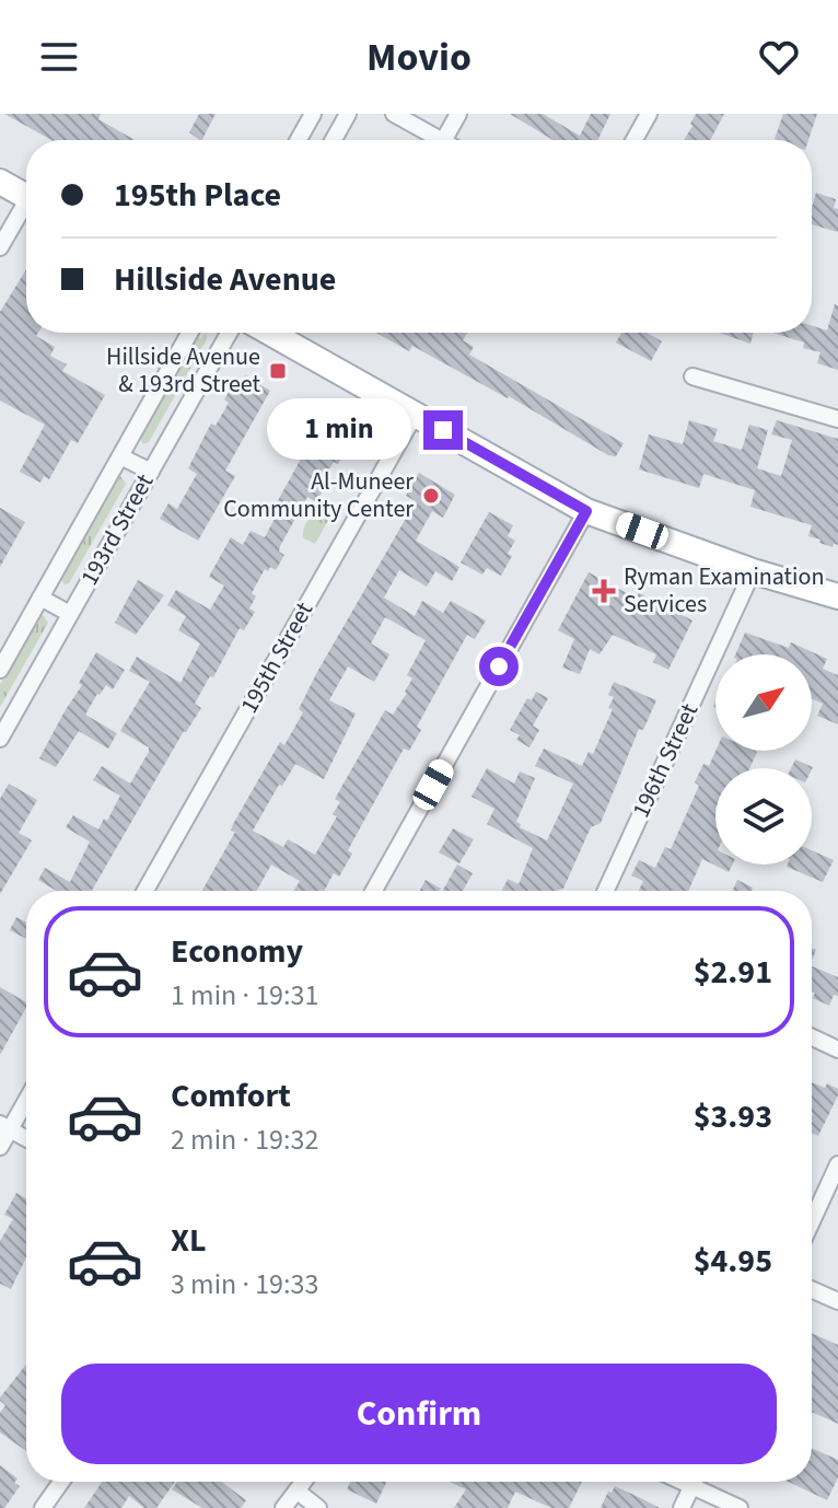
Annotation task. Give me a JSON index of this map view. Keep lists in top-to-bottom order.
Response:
{
  "streets": {
    "street": ["193rd Street", "195th Street", "196th Street"]
  },
  "places": {
    "transit": ["Hillside Avenue & 193rd Street"],
    "other": ["Al-Muneer Community Center"],
    "health": ["Ryman Examination Services"]
  },
  "north": "top right",
  "page": {
    "header": "Movio",
    "banner": ["195th Place", "Hillside Avenue"],
    "bubble": "1 min",
    "list": [
      {
        "name": "Economy",
        "note": "1 min · 19:31",
        "value": "$2.91"
      },
      {
        "name": "Comfort",
        "note": "2 min · 19:32",
        "value": "$3.93"
      },
      {
        "name": "XL",
        "note": "3 min · 19:33",
        "value": "$4.95"
      }
    ],
    "buttons": "Confirm"
  }
}
